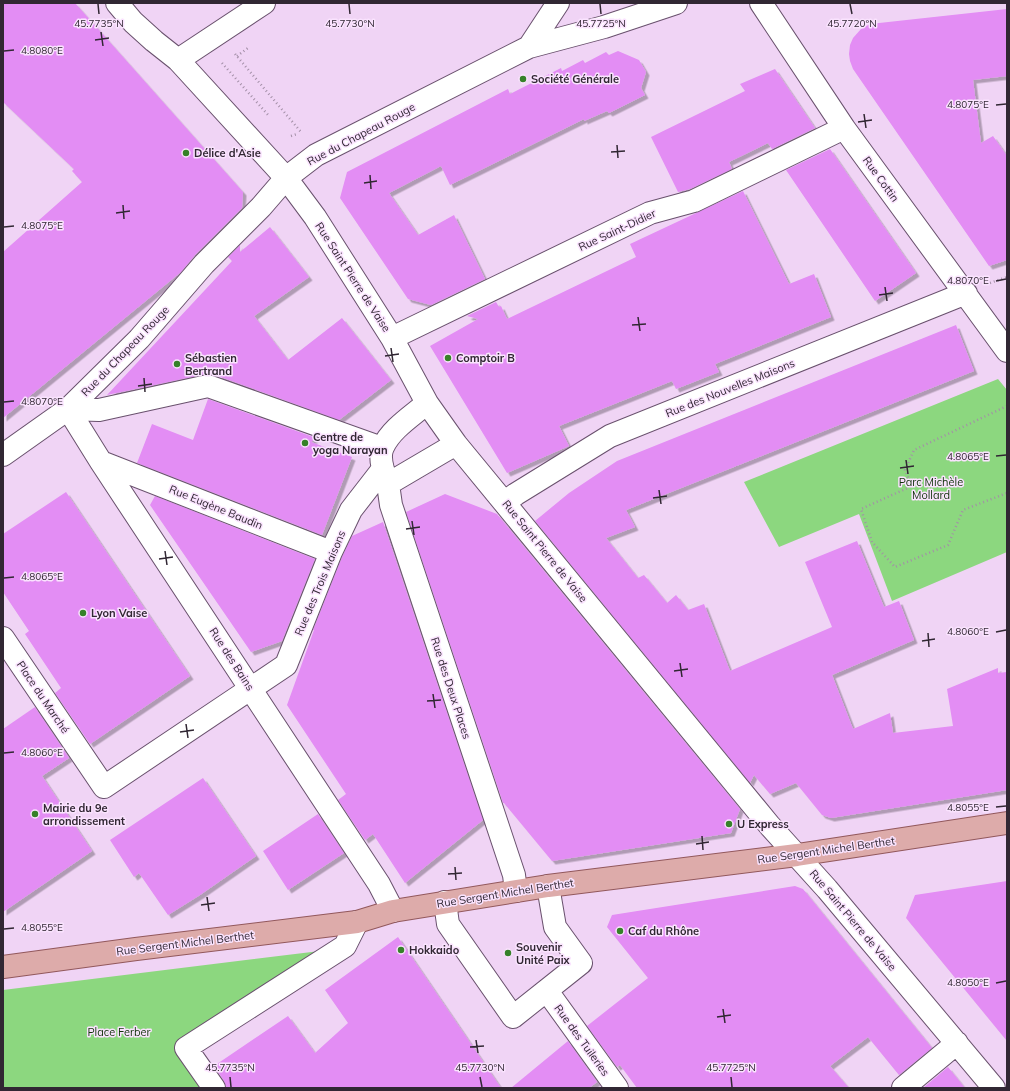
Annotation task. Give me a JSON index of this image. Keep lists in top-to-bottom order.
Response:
{
  "streets": {
    "main road": ["Rue Sergent Michel Berthet"],
    "street": [
      "Rue du Chapeau Rouge",
      "Rue Cottin",
      "Rue Saint-Didier",
      "Rue Saint Pierre de Vaise",
      "Rue des Nouvelles Maisons",
      "Rue Eugène Baudin",
      "Rue des Trois Maisons",
      "Rue des Bains",
      "Rue des Deux Places",
      "Place du Marché",
      "Rue des Tuileries"
    ]
  },
  "crossings": [
    ["Rue du Chapeau Rouge", "Rue Saint Pierre de Vaise"],
    ["Rue du Chapeau Rouge", "Rue des Bains"],
    ["Rue Cottin", "Rue Saint-Didier"],
    ["Rue Cottin", "Rue des Nouvelles Maisons"],
    ["Rue Saint-Didier", "Rue Saint Pierre de Vaise"],
    ["Rue Saint Pierre de Vaise", "Rue des Nouvelles Maisons"],
    ["Rue Saint Pierre de Vaise", "Rue Sergent Michel Berthet"],
    ["Rue Eugène Baudin", "Rue des Trois Maisons"],
    ["Rue Eugène Baudin", "Rue des Bains"],
    ["Rue des Trois Maisons", "Rue des Bains"],
    ["Rue des Trois Maisons", "Rue des Deux Places"],
    ["Rue des Trois Maisons", "Place du Marché"],
    ["Rue des Bains", "Place du Marché"],
    ["Rue des Bains", "Rue Sergent Michel Berthet"],
    ["Rue des Deux Places", "Rue Sergent Michel Berthet"]
  ],
  "parks": ["Parc Michèle Mollard", "Place Ferber"],
  "places": [
    "Société Générale",
    "Délice d'Asie",
    "Comptoir B",
    "Sébastien Bertrand",
    "Centre de yoga Narayan",
    "Lyon Vaise",
    "Mairie du 9e arrondissement",
    "U Express",
    "Caf du Rhône",
    "Hokkaido",
    "Souvenir Unité Paix"
  ],
  "coordinates": [
    "45.7735°N",
    "45.7730°N",
    "45.7725°N",
    "45.7720°N",
    "4.8080°E",
    "4.8075°E",
    "4.8070°E",
    "4.8065°E",
    "4.8060°E",
    "4.8055°E",
    "4.8050°E"
  ]
}
